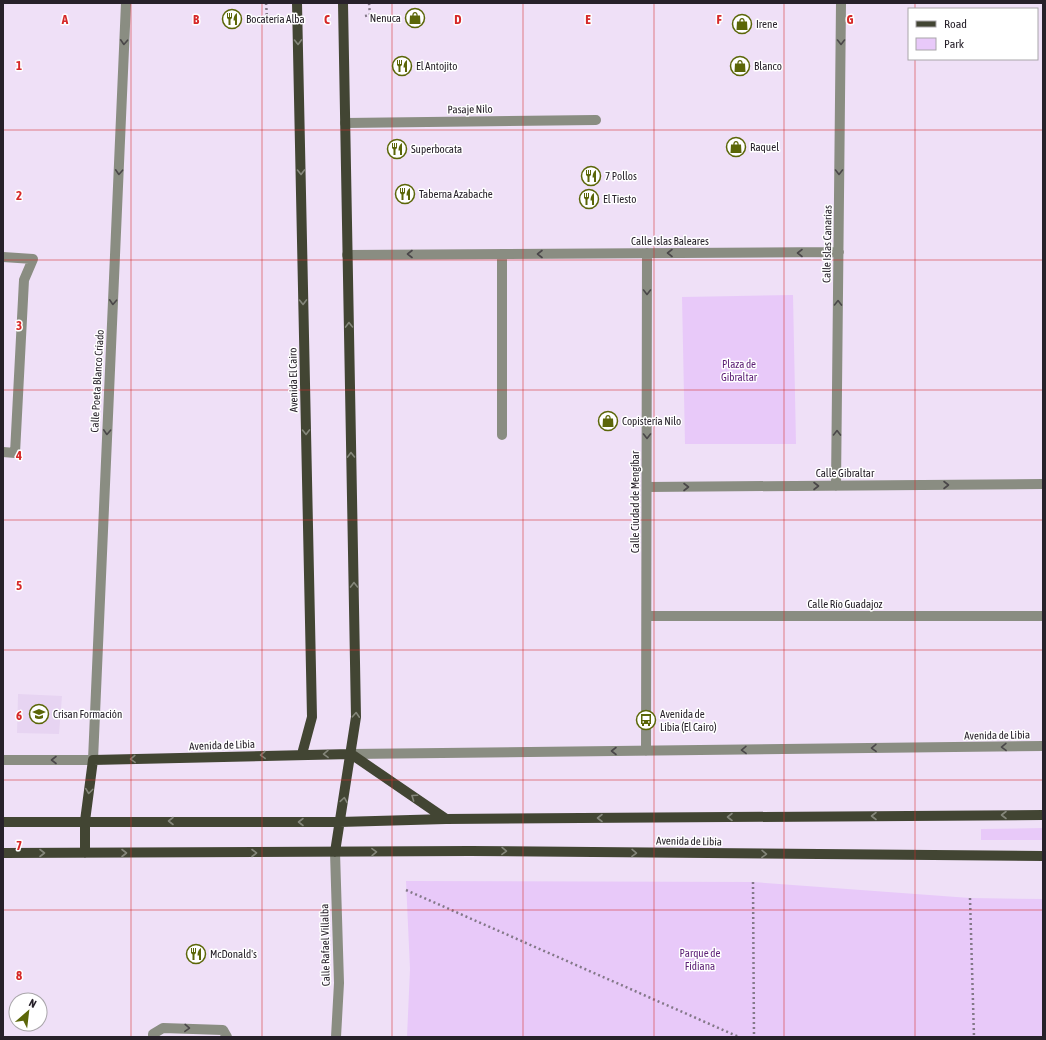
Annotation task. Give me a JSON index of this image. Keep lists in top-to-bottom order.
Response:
{
  "streets": {
    "main road": ["Avenida El Cairo", "Avenida de Libia"],
    "street": [
      "Pasaje Nilo",
      "Calle Islas Baleares",
      "Calle Islas Canarias",
      "Calle Poeta Blanco Criado",
      "Calle Gibraltar",
      "Calle Ciudad de Mengíbar",
      "Calle Río Guadajoz",
      "Calle Rafael Villalba"
    ]
  },
  "crossings": [
    ["Calle Islas Baleares", "Calle Islas Canarias"],
    ["Calle Islas Baleares", "Calle Ciudad de Mengíbar"],
    ["Calle Islas Canarias", "Calle Gibraltar"],
    ["Avenida El Cairo", "Avenida de Libia"],
    ["Calle Poeta Blanco Criado", "Avenida de Libia"],
    ["Calle Gibraltar", "Calle Ciudad de Mengíbar"],
    ["Calle Ciudad de Mengíbar", "Calle Río Guadajoz"],
    ["Calle Ciudad de Mengíbar", "Avenida de Libia"],
    ["Avenida de Libia", "Calle Rafael Villalba"]
  ],
  "one_way": [
    "Calle Islas Baleares",
    "Calle Poeta Blanco Criado",
    "Calle Gibraltar",
    "Calle Ciudad de Mengíbar"
  ],
  "parks": ["Plaza de Gibraltar", "Parque de Fidiana"],
  "places": {
    "shop": [
      "Nenuca",
      "Irene",
      "Blanco",
      "Raquel",
      "Copistería Nilo"
    ],
    "restaurant": [
      "Bocatería Alba",
      "El Antojito",
      "Superbocata",
      "7 Pollos",
      "Taberna Azabache",
      "El Tiesto",
      "McDonald's"
    ],
    "school or university": ["Crisan Formación"],
    "bus stop": ["Avenida de Libia (El Cairo)"]
  },
  "legend": ["Road", "Park"],
  "north": "top right",
  "grid": {
    "columns": [
      "A",
      "B",
      "C",
      "D",
      "E",
      "F",
      "G"
    ],
    "rows": [
      "1",
      "2",
      "3",
      "4",
      "5",
      "6",
      "7",
      "8"
    ]
  }
}
